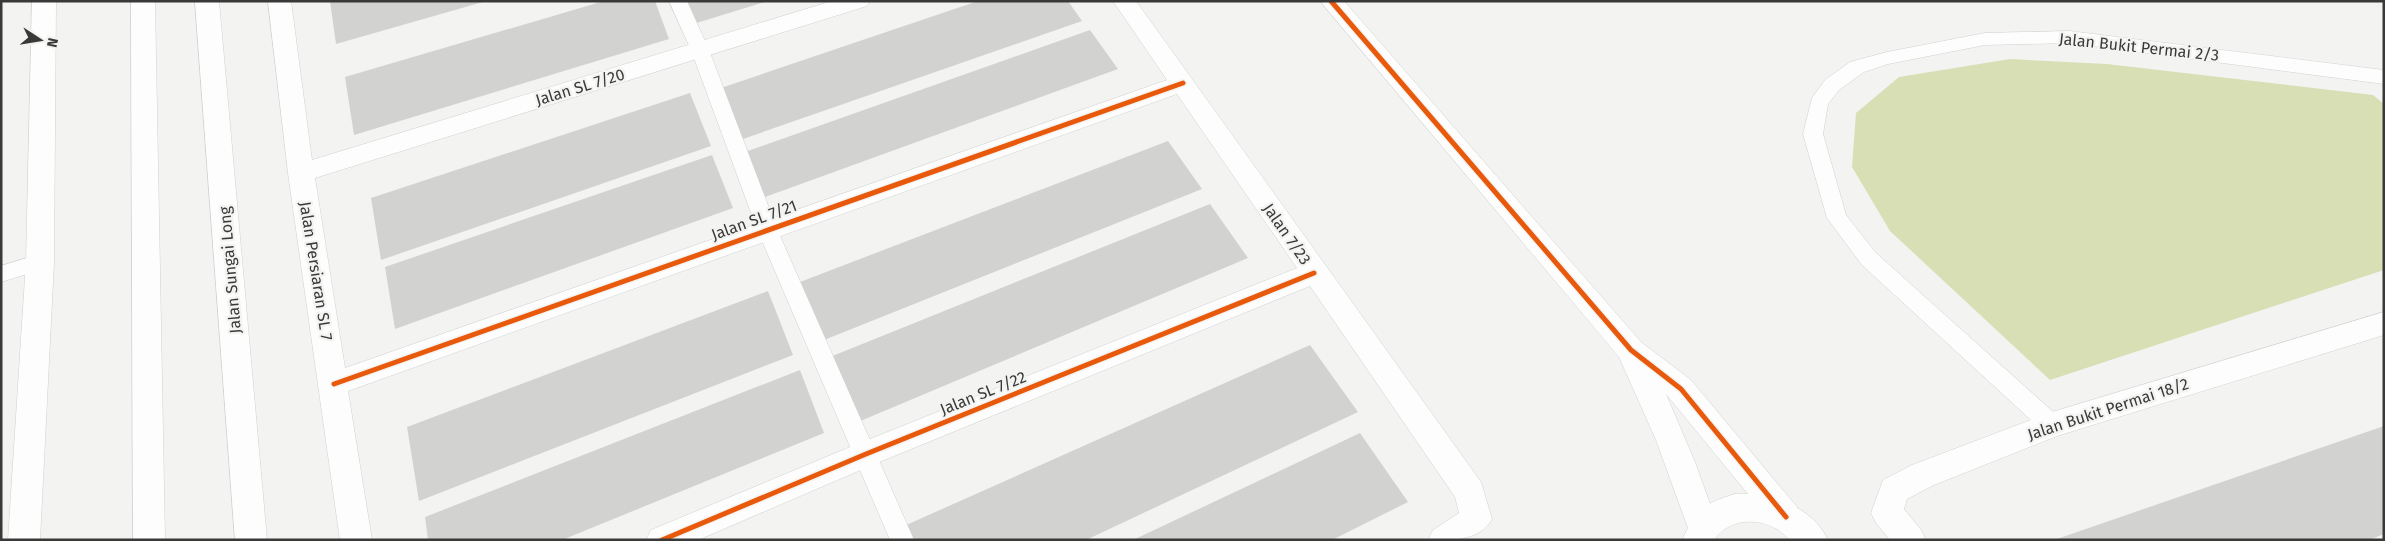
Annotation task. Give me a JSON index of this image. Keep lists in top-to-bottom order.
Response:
{
  "streets": {
    "street": [
      "Jalan SL 7/20",
      "Jalan SL 7/21",
      "Jalan 7/23",
      "Jalan Sungai Long",
      "Jalan Persiaran SL 7",
      "Jalan SL 7/22",
      "Jalan Bukit Permai 18/2"
    ],
    "lane": ["Jalan Bukit Permai 2/3"]
  },
  "crossings": [
    ["Jalan Bukit Permai 2/3", "Jalan Bukit Permai 18/2"],
    ["Jalan SL 7/20", "Jalan Persiaran SL 7"],
    ["Jalan SL 7/21", "Jalan 7/23"],
    ["Jalan SL 7/21", "Jalan Persiaran SL 7"],
    ["Jalan 7/23", "Jalan SL 7/22"]
  ],
  "north": "right"
}
